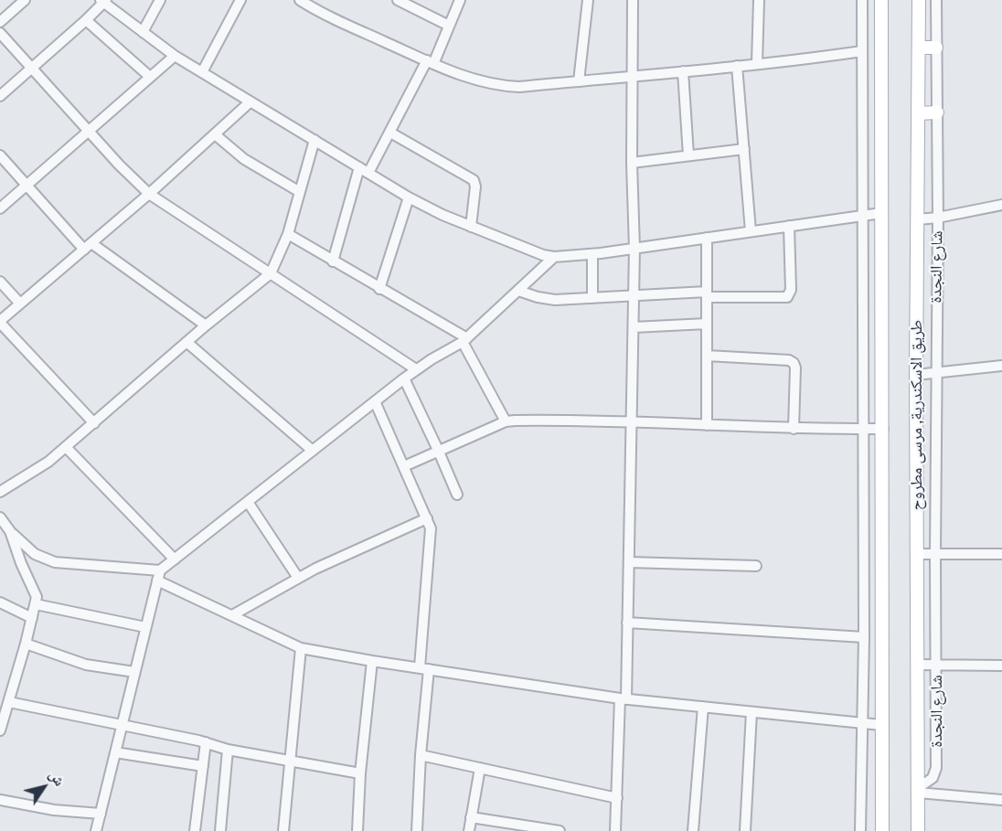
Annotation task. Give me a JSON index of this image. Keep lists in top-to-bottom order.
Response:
{
  "streets": {
    "main road": ["طريق الاسكندرية, مرسى مطروح"],
    "street": ["شارع النجدة"]
  },
  "crossings": [
    ["شارع النجدة", "طريق الاسكندرية, مرسى مطروح"]
  ],
  "north": "top right"
}
